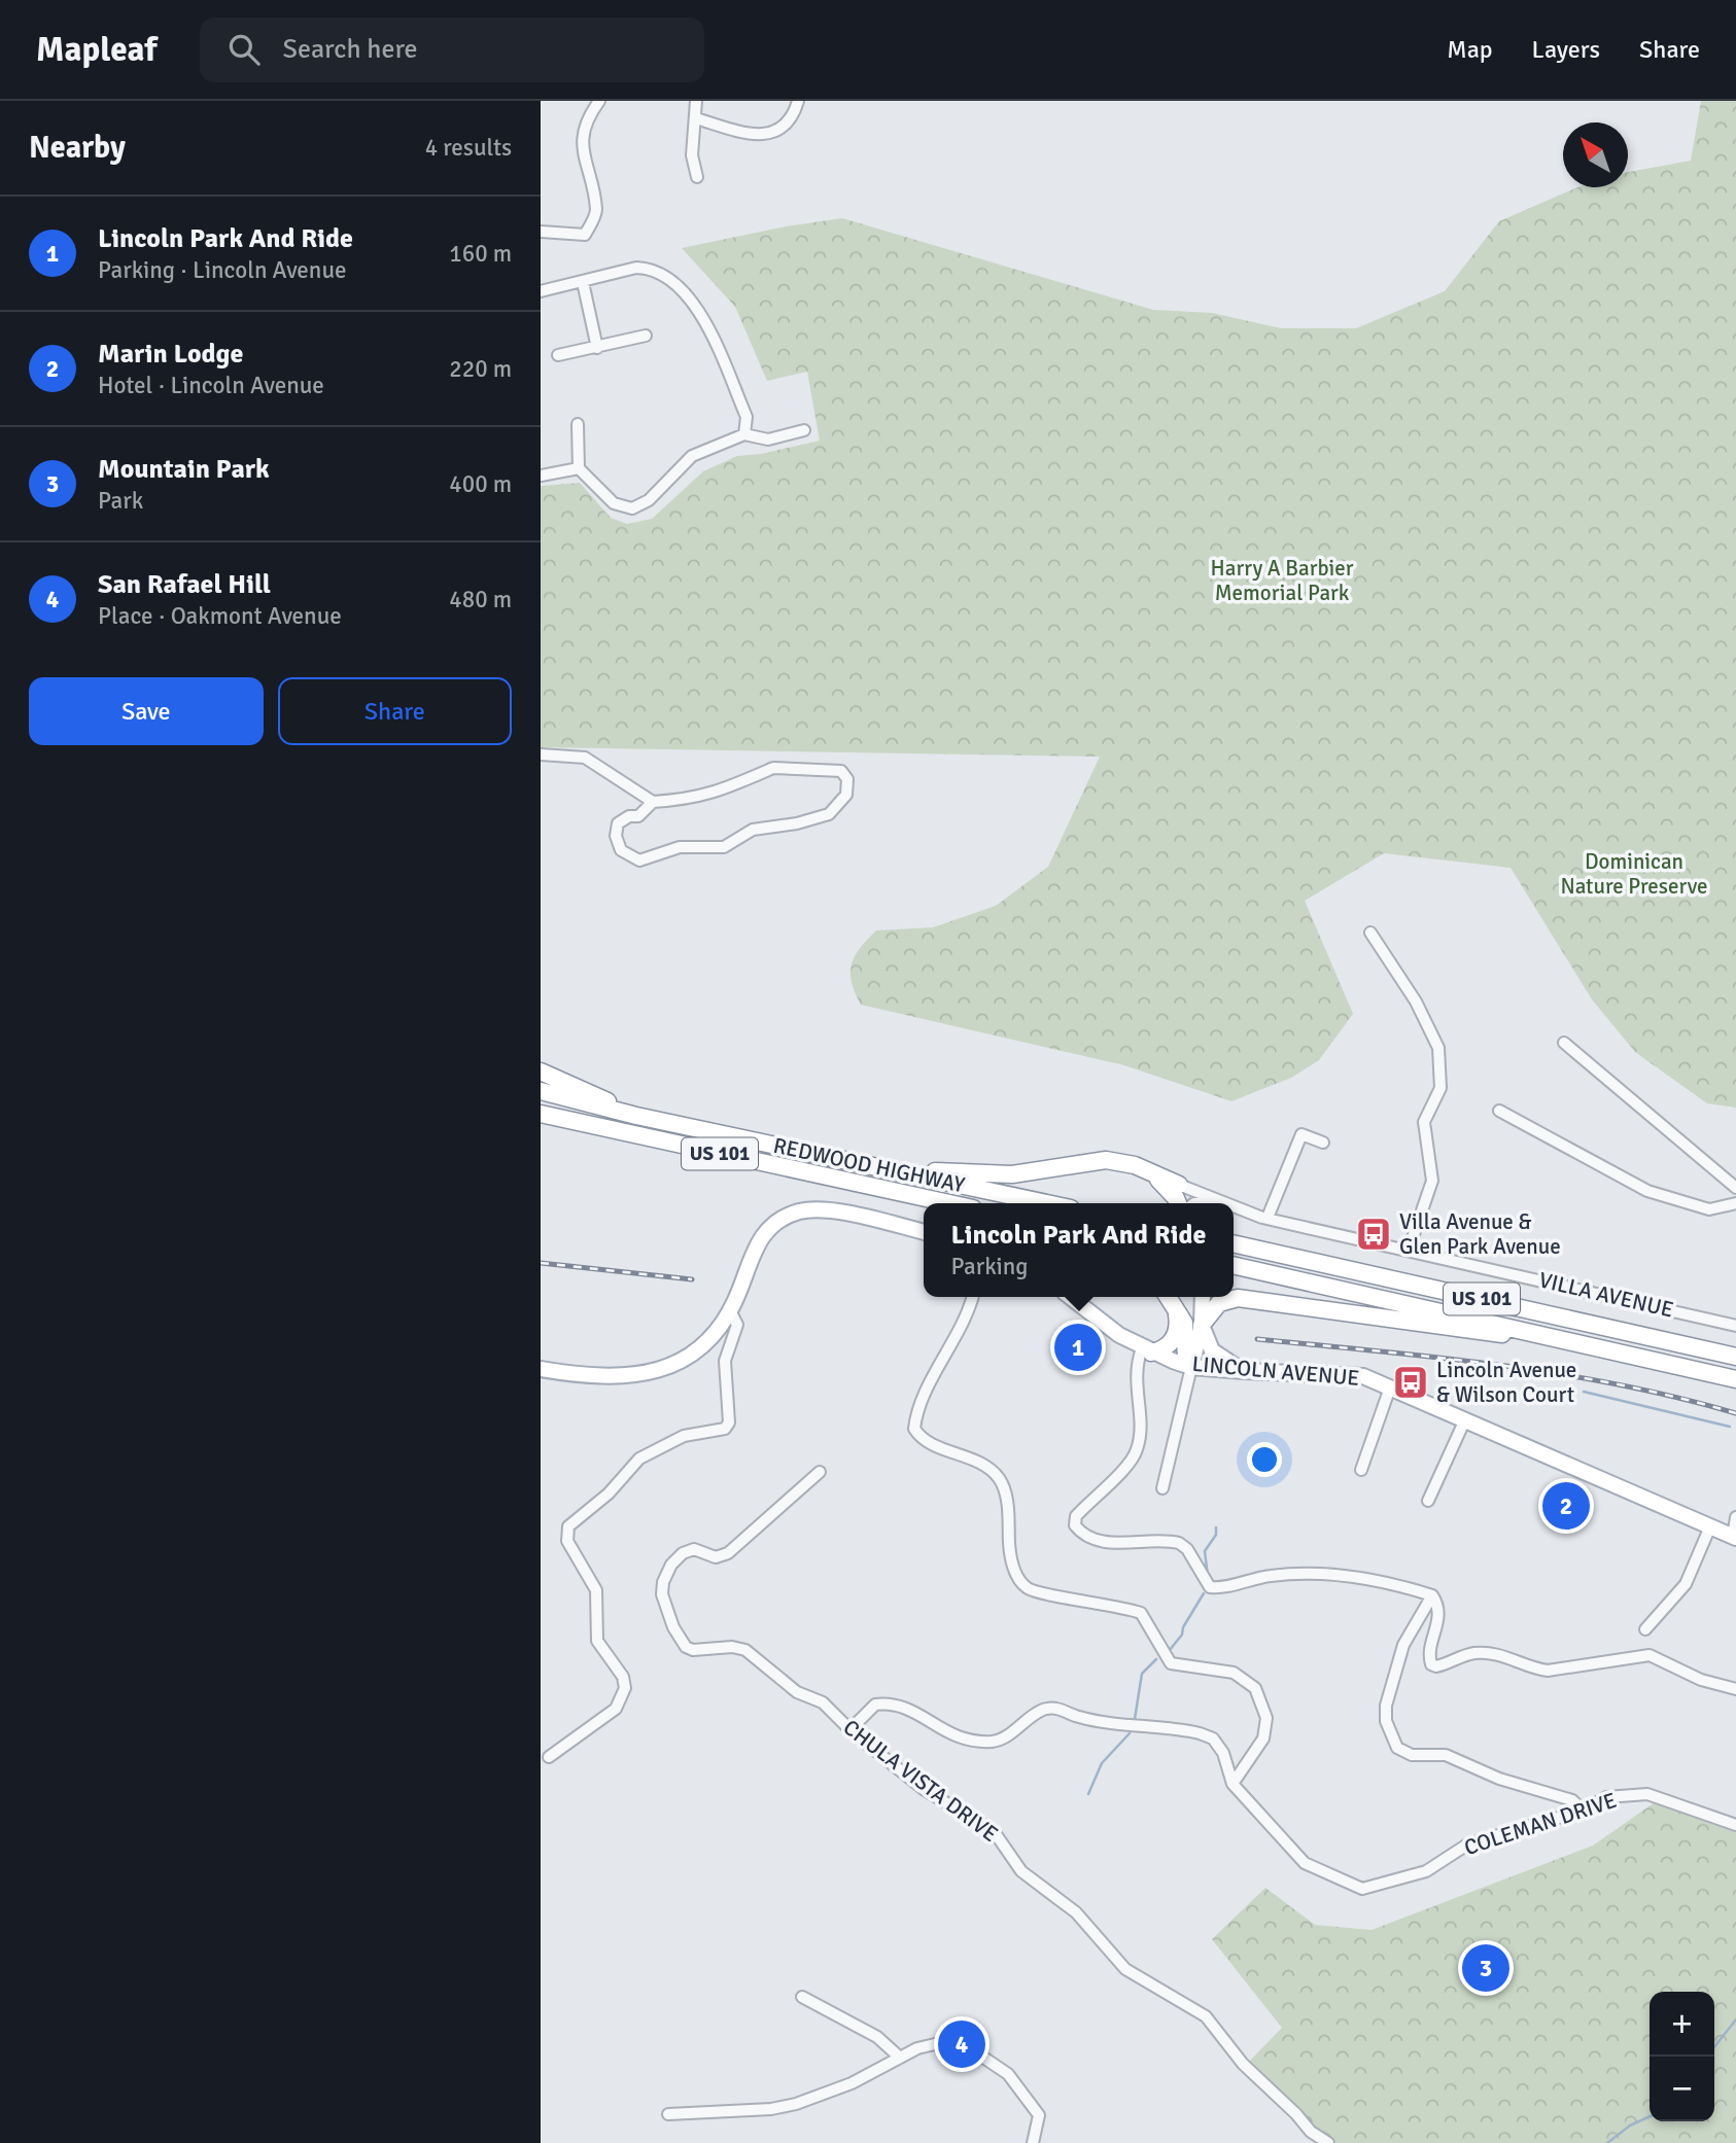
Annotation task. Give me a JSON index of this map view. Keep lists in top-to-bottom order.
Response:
{
  "streets": {
    "highway": ["US 101", "REDWOOD HIGHWAY"],
    "main road": ["LINCOLN AVENUE"],
    "street": ["VILLA AVENUE", "CHULA VISTA DRIVE", "COLEMAN DRIVE"]
  },
  "crossings": [
    ["CHULA VISTA DRIVE", "COLEMAN DRIVE"]
  ],
  "parks": ["Harry A Barbier Memorial Park", "Dominican Nature Preserve"],
  "places": {
    "bus stop": ["Villa Avenue & Glen Park Avenue", "Lincoln Avenue & Wilson Court"]
  },
  "north": "top left",
  "page": {
    "header": "Mapleaf",
    "search": "Search here",
    "nav": ["Map", "Layers", "Share"],
    "heading": ["Nearby", "4 results"],
    "list": [
      {
        "mark": "1",
        "name": "Lincoln Park And Ride",
        "note": "Parking · Lincoln Avenue",
        "value": "160 m"
      },
      {
        "mark": "2",
        "name": "Marin Lodge",
        "note": "Hotel · Lincoln Avenue",
        "value": "220 m"
      },
      {
        "mark": "3",
        "name": "Mountain Park",
        "note": "Park",
        "value": "400 m"
      },
      {
        "mark": "4",
        "name": "San Rafael Hill",
        "note": "Place · Oakmont Avenue",
        "value": "480 m"
      }
    ],
    "buttons": ["Save", "Share"],
    "popup": ["Lincoln Park And Ride", "Parking"],
    "pins": [
      "1",
      "2",
      "3",
      "4"
    ],
    "map_buttons": ["+", "−"]
  }
}
